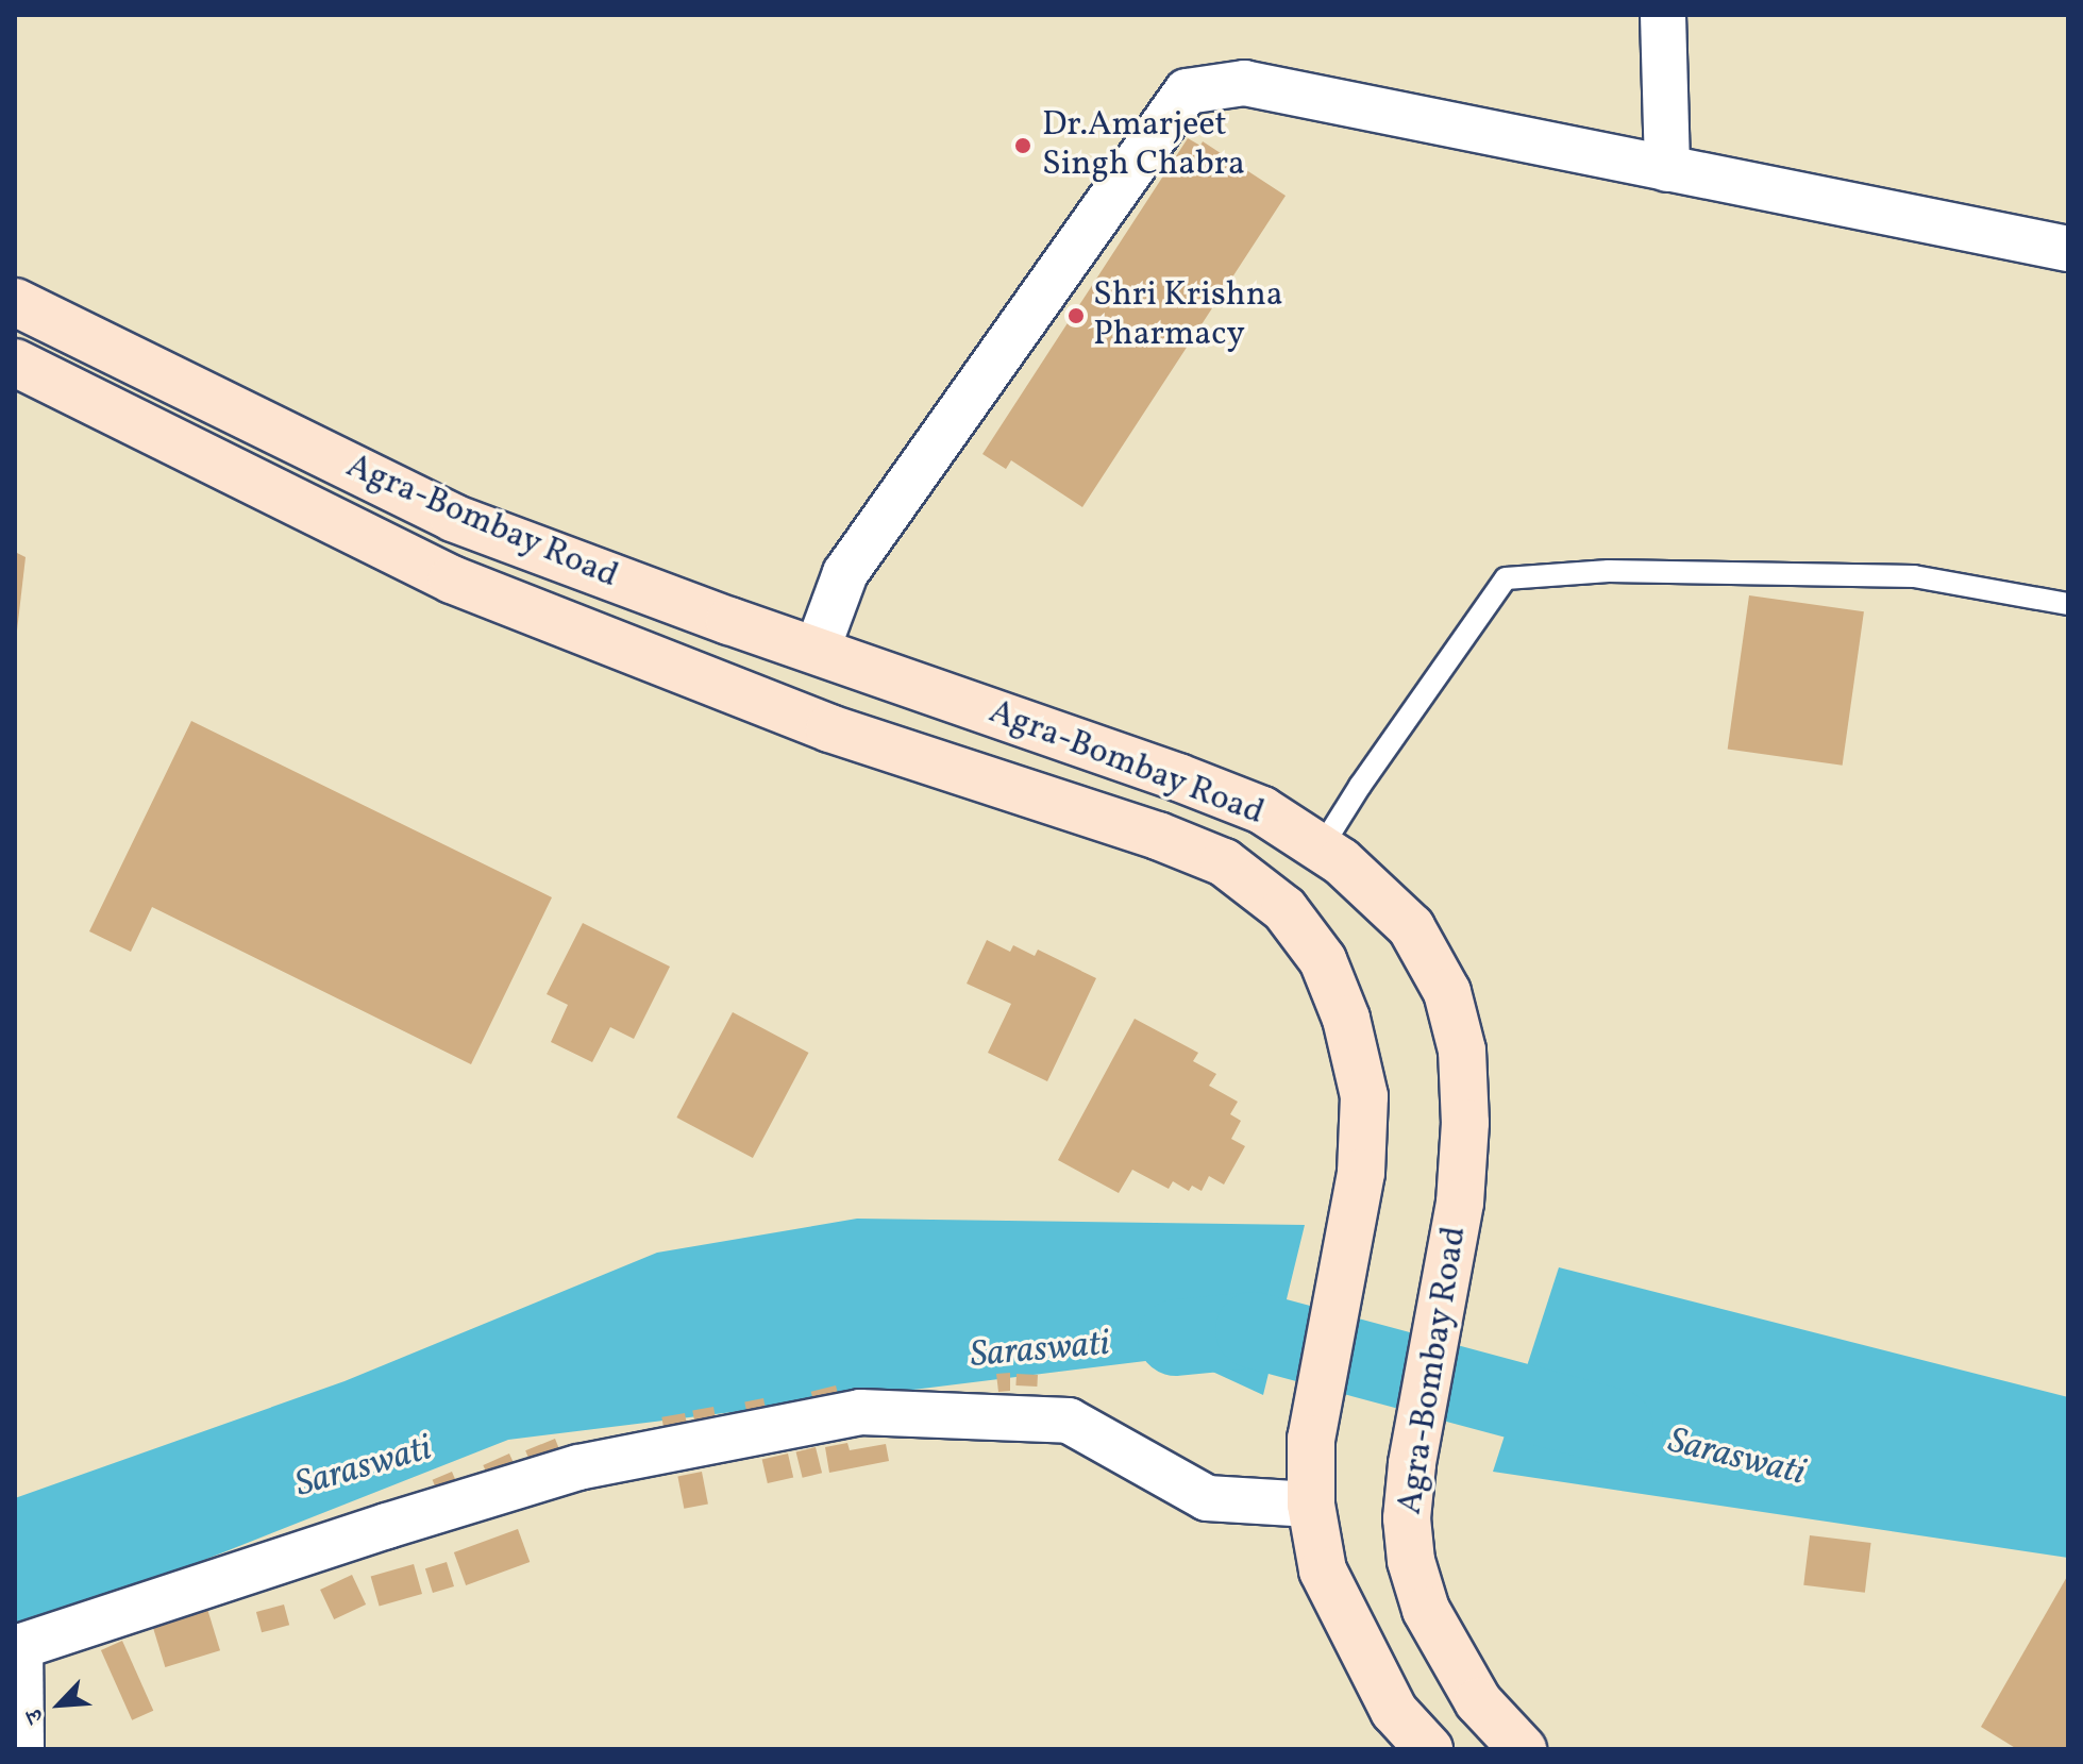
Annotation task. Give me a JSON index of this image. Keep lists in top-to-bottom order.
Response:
{
  "streets": {
    "main road": ["Agra-Bombay Road"]
  },
  "water": ["Saraswati"],
  "places": ["Dr.Amarjeet Singh Chabra", "Shri Krishna Pharmacy"],
  "north": "bottom left"
}
